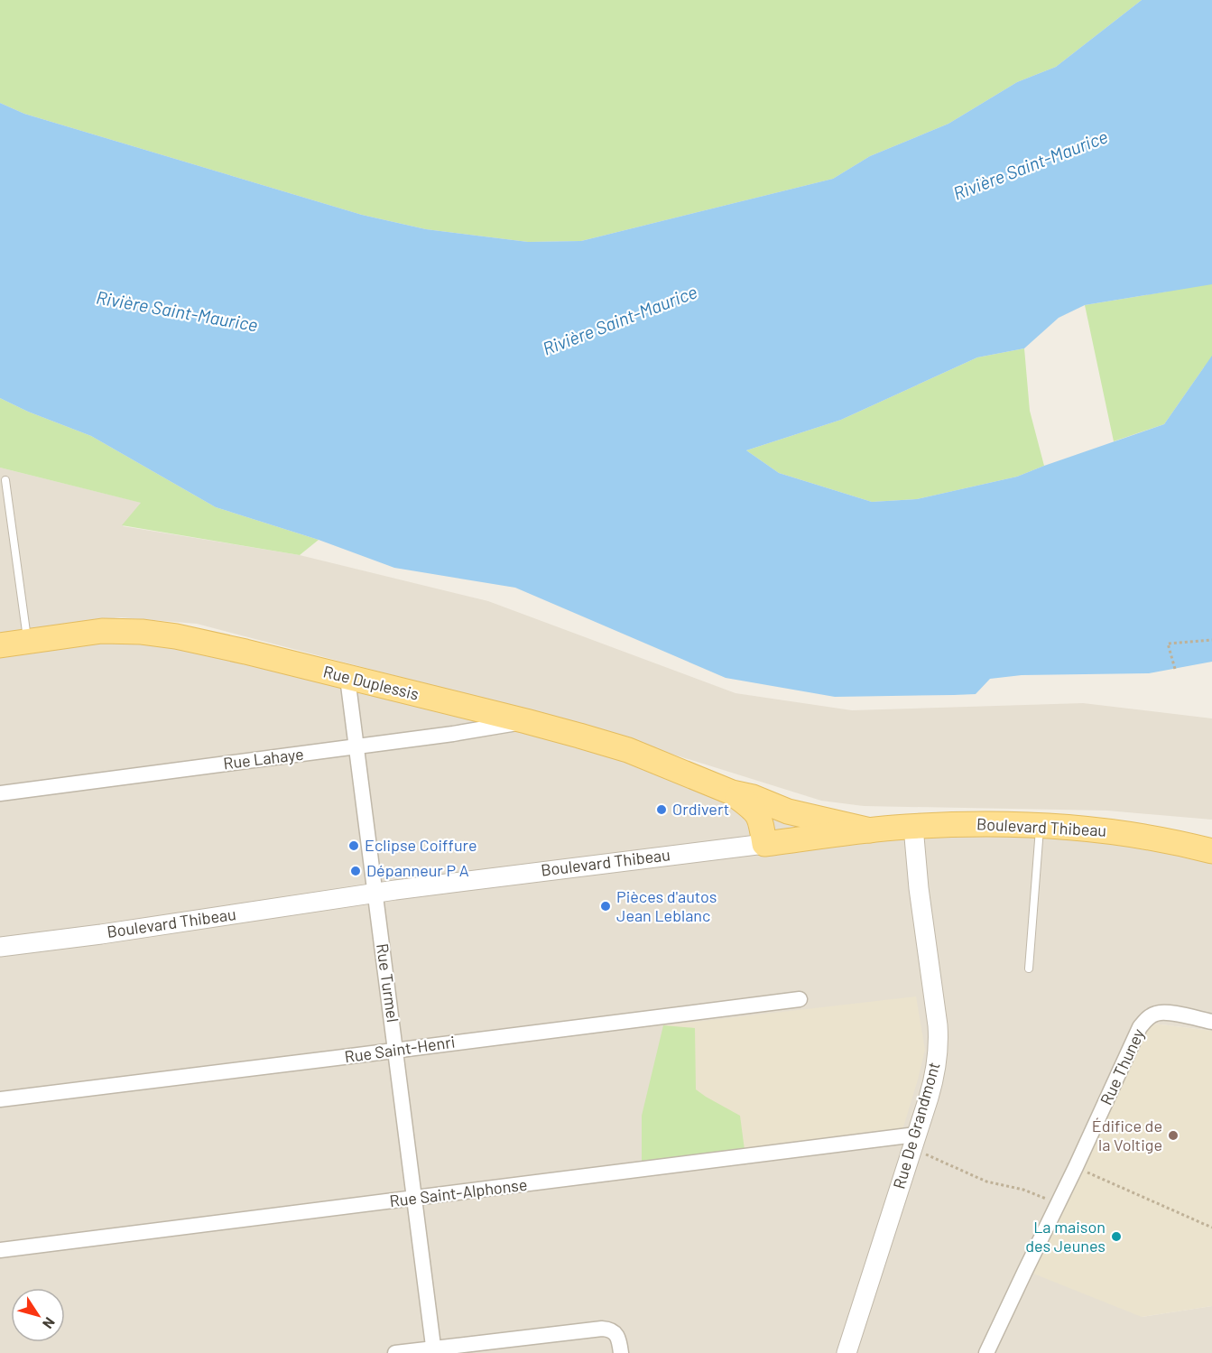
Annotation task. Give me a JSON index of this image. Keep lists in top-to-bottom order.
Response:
{
  "streets": {
    "main road": ["Rue Duplessis", "Boulevard Thibeau"],
    "street": [
      "Rue Lahaye",
      "Rue Turmel",
      "Rue Saint-Henri",
      "Rue Thuney",
      "Rue De Grandmont",
      "Rue Saint-Alphonse"
    ]
  },
  "crossings": [
    ["Rue Duplessis", "Rue Lahaye"],
    ["Rue Duplessis", "Boulevard Thibeau"],
    ["Rue Duplessis", "Rue Turmel"],
    ["Rue Lahaye", "Rue Turmel"],
    ["Boulevard Thibeau", "Rue Turmel"],
    ["Boulevard Thibeau", "Rue De Grandmont"],
    ["Rue Turmel", "Rue Saint-Henri"],
    ["Rue Turmel", "Rue Saint-Alphonse"],
    ["Rue De Grandmont", "Rue Saint-Alphonse"]
  ],
  "water": ["Rivière Saint-Maurice"],
  "places": [
    "Ordivert",
    "Eclipse Coiffure",
    "Dépanneur P A",
    "Pièces d'autos Jean Leblanc",
    "Édifice de la Voltige",
    "La maison des Jeunes"
  ],
  "north": "bottom right"
}
